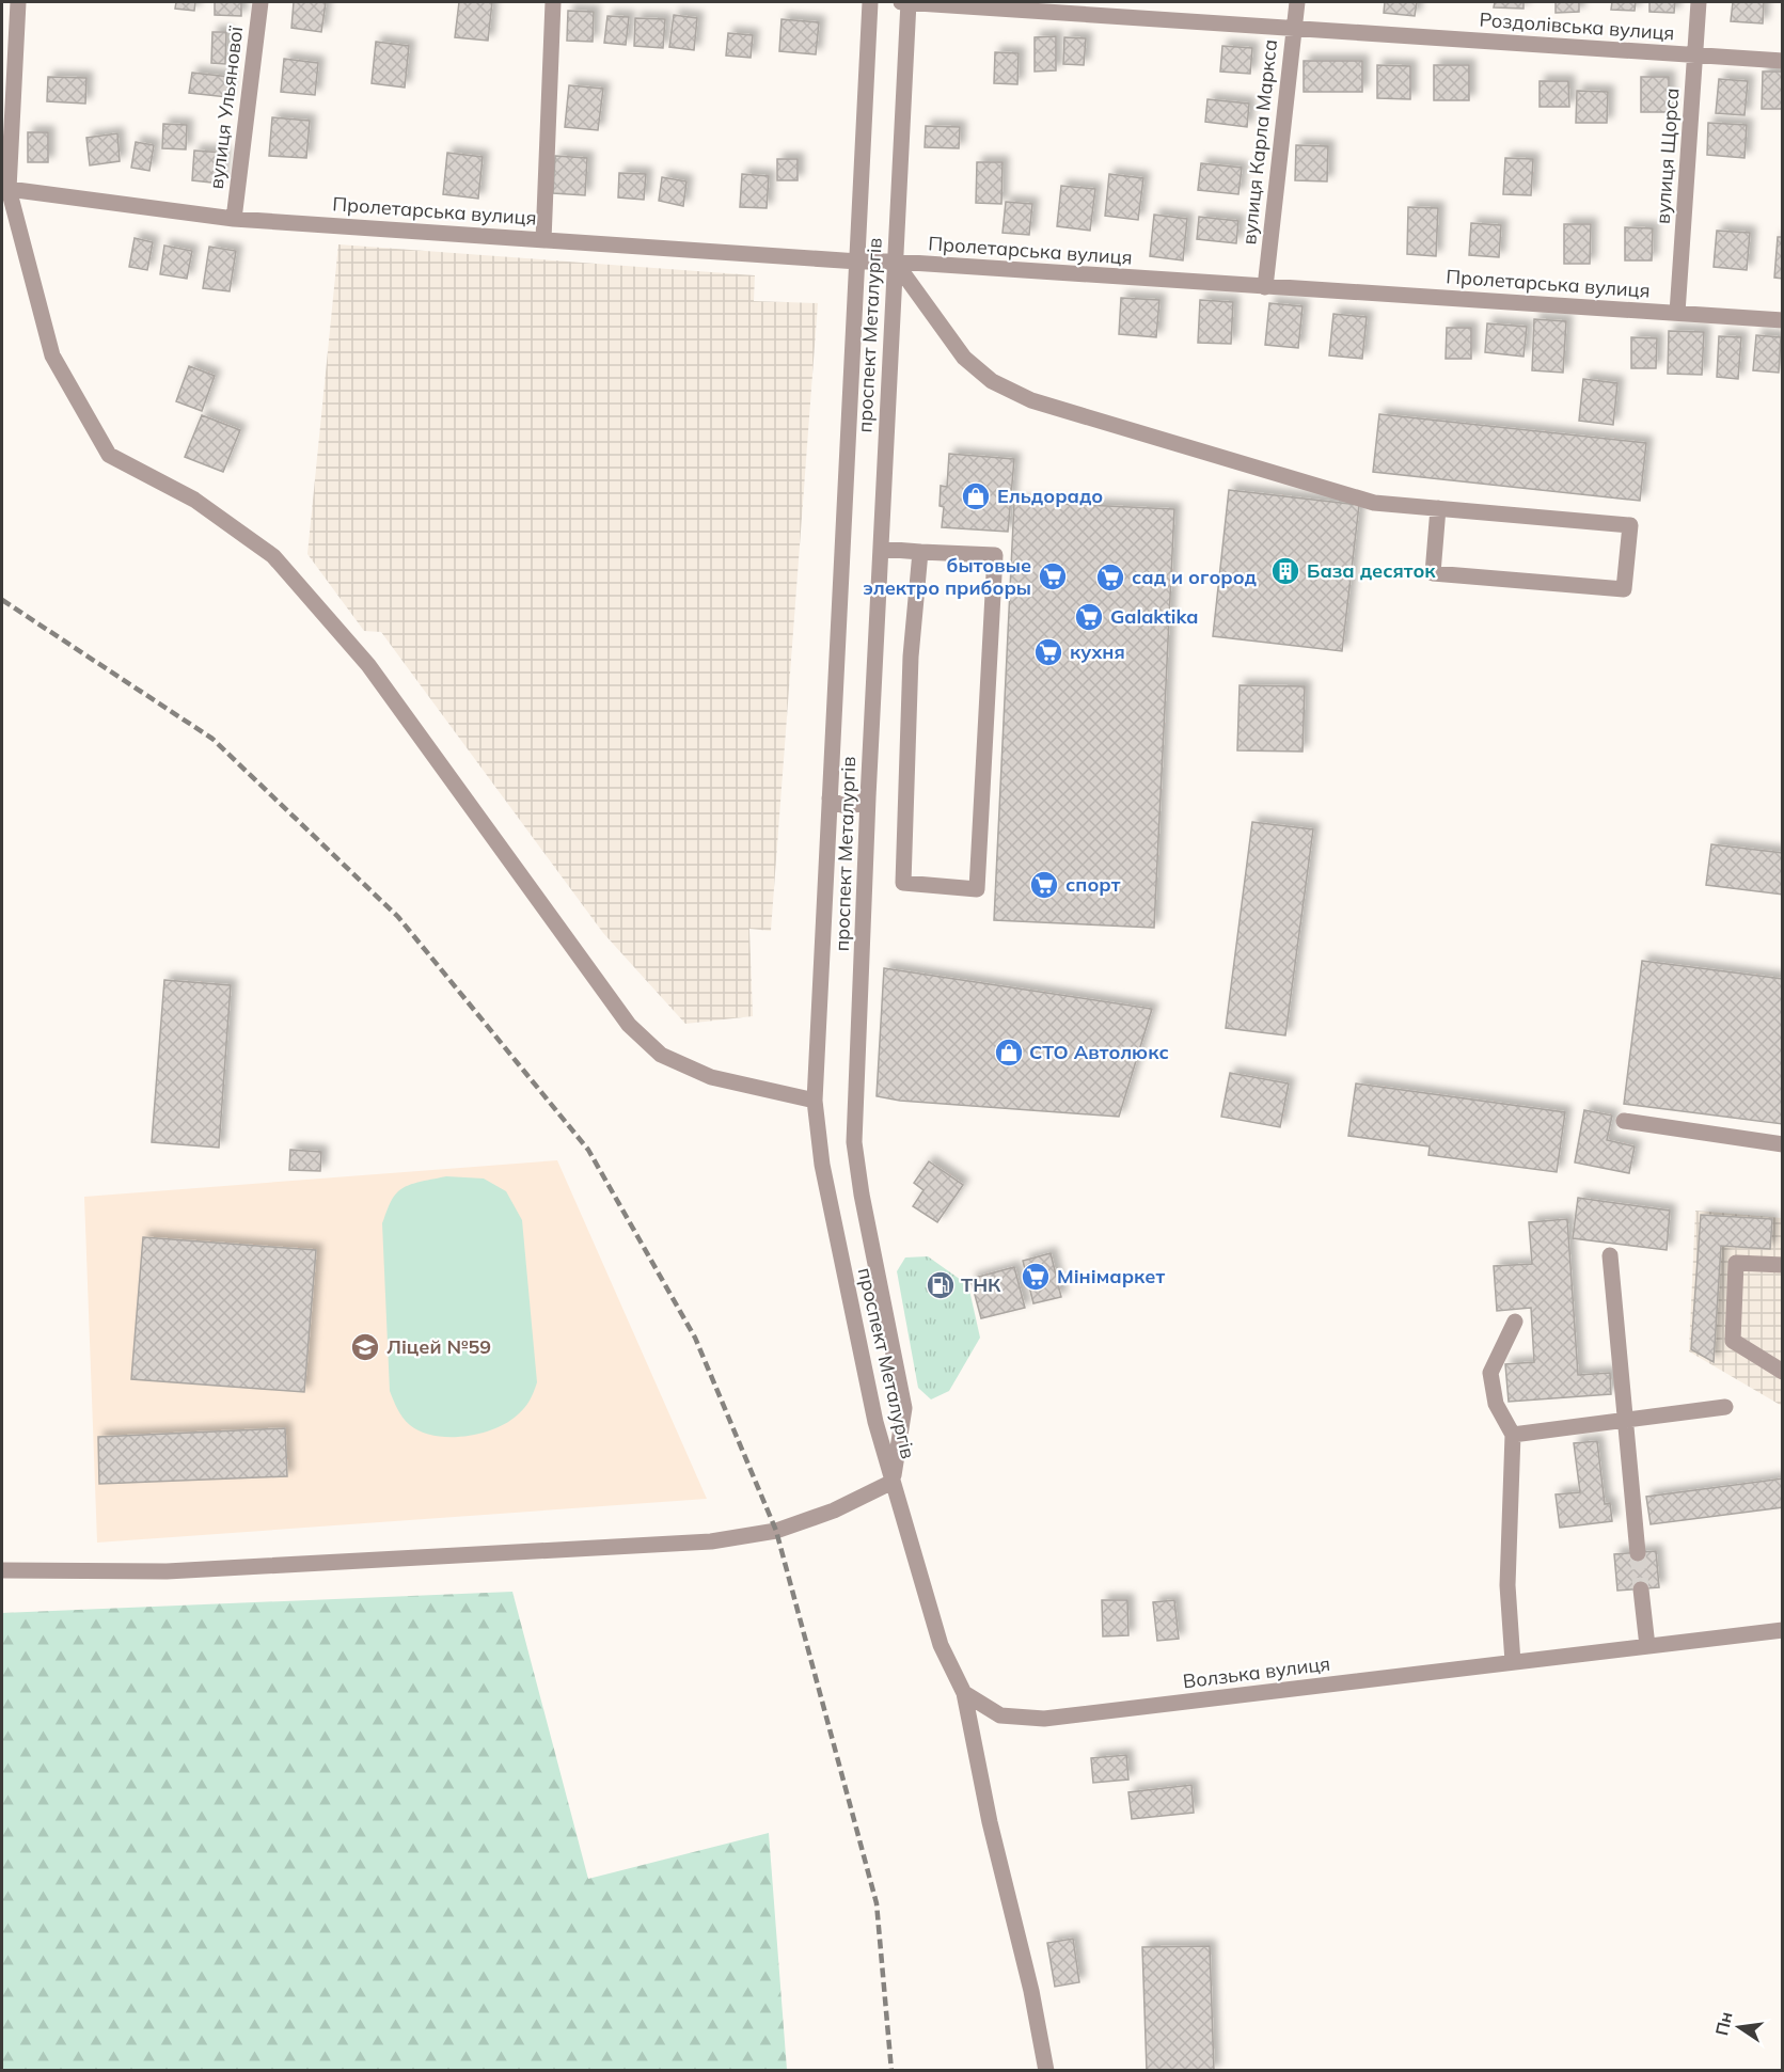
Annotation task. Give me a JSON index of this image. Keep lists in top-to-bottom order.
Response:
{
  "streets": {
    "street": [
      "Роздолівська вулиця",
      "вулиця Ульянової",
      "вулиця Карла Маркса",
      "вулиця Щорса",
      "Пролетарська вулиця",
      "проспект Металургів",
      "Волзька вулиця"
    ]
  },
  "crossings": [
    ["Роздолівська вулиця", "вулиця Карла Маркса"],
    ["Роздолівська вулиця", "вулиця Щорса"],
    ["Роздолівська вулиця", "проспект Металургів"],
    ["вулиця Ульянової", "Пролетарська вулиця"],
    ["вулиця Карла Маркса", "Пролетарська вулиця"],
    ["вулиця Щорса", "Пролетарська вулиця"],
    ["Пролетарська вулиця", "проспект Металургів"]
  ],
  "places": {
    "shop": ["Ельдорадо", "СТО Автолюкс"],
    "building": ["База десяток"],
    "supermarket": [
      "бытовые электро приборы",
      "сад и огород",
      "Galaktika",
      "кухня",
      "спорт",
      "Мінімаркет"
    ],
    "fuel station": ["ТНК"],
    "school or university": ["Ліцей №59"]
  },
  "north": "left"
}
